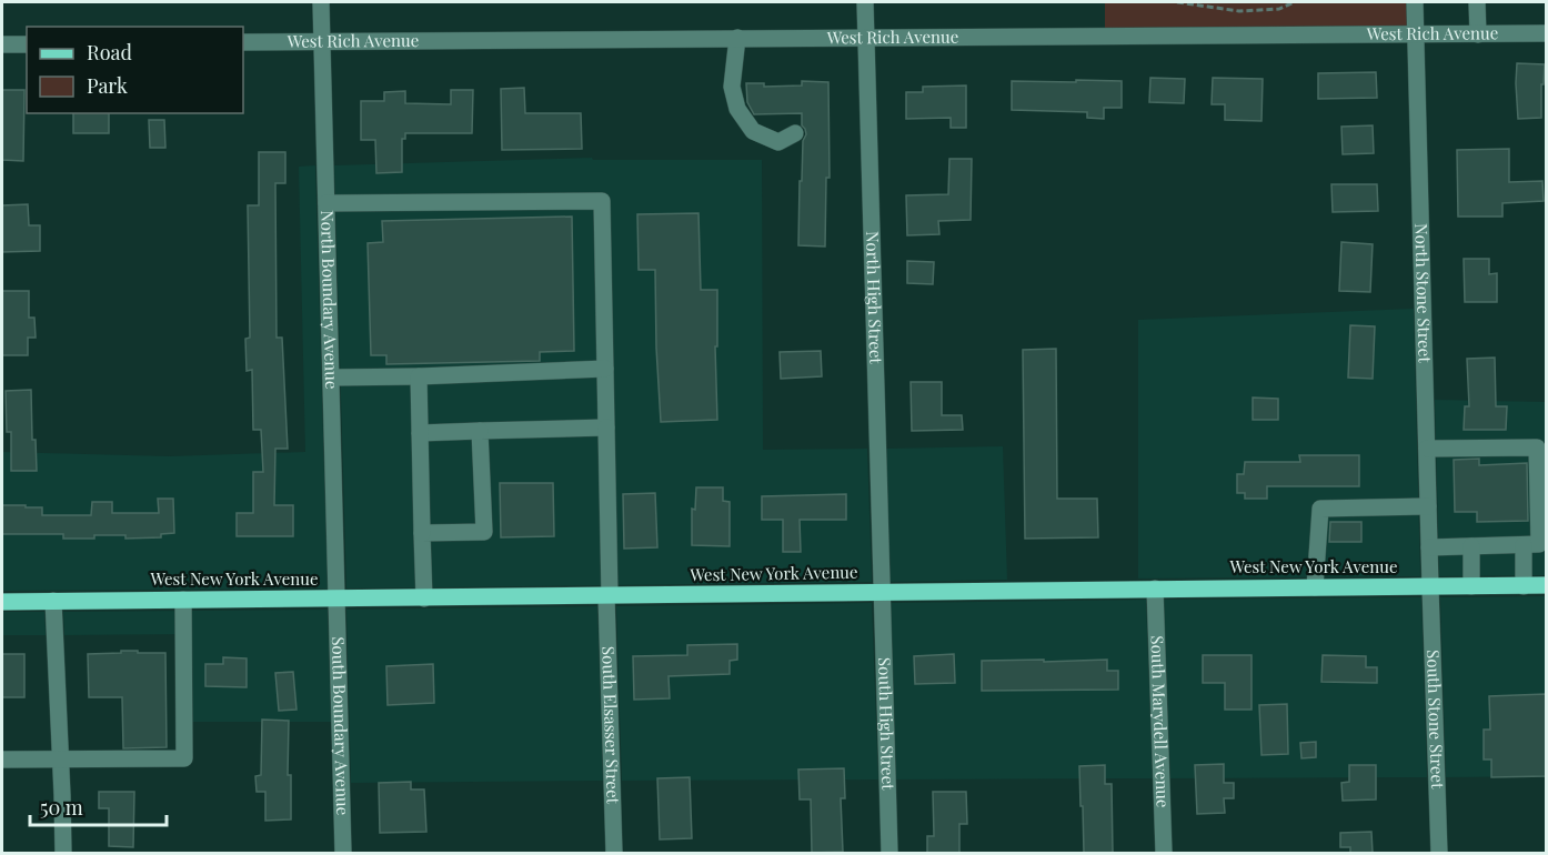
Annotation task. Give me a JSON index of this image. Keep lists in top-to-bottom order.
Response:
{
  "streets": {
    "main road": ["West New York Avenue"],
    "street": [
      "West Rich Avenue",
      "North Stone Street",
      "North High Street",
      "North Boundary Avenue",
      "South Marydell Avenue",
      "South Stone Street",
      "South High Street",
      "South Elsasser Street",
      "South Boundary Avenue"
    ]
  },
  "crossings": [
    ["West Rich Avenue", "North Stone Street"],
    ["West Rich Avenue", "North High Street"],
    ["West Rich Avenue", "North Boundary Avenue"],
    ["North Stone Street", "West New York Avenue"],
    ["North Stone Street", "South Stone Street"],
    ["North High Street", "West New York Avenue"],
    ["North High Street", "South High Street"],
    ["North Boundary Avenue", "West New York Avenue"],
    ["North Boundary Avenue", "South Elsasser Street"],
    ["North Boundary Avenue", "South Boundary Avenue"],
    ["West New York Avenue", "South Marydell Avenue"],
    ["West New York Avenue", "South Stone Street"],
    ["West New York Avenue", "South High Street"],
    ["West New York Avenue", "South Elsasser Street"],
    ["West New York Avenue", "South Boundary Avenue"]
  ],
  "legend": ["Road", "Park"],
  "scale_bar": "50 m"
}
